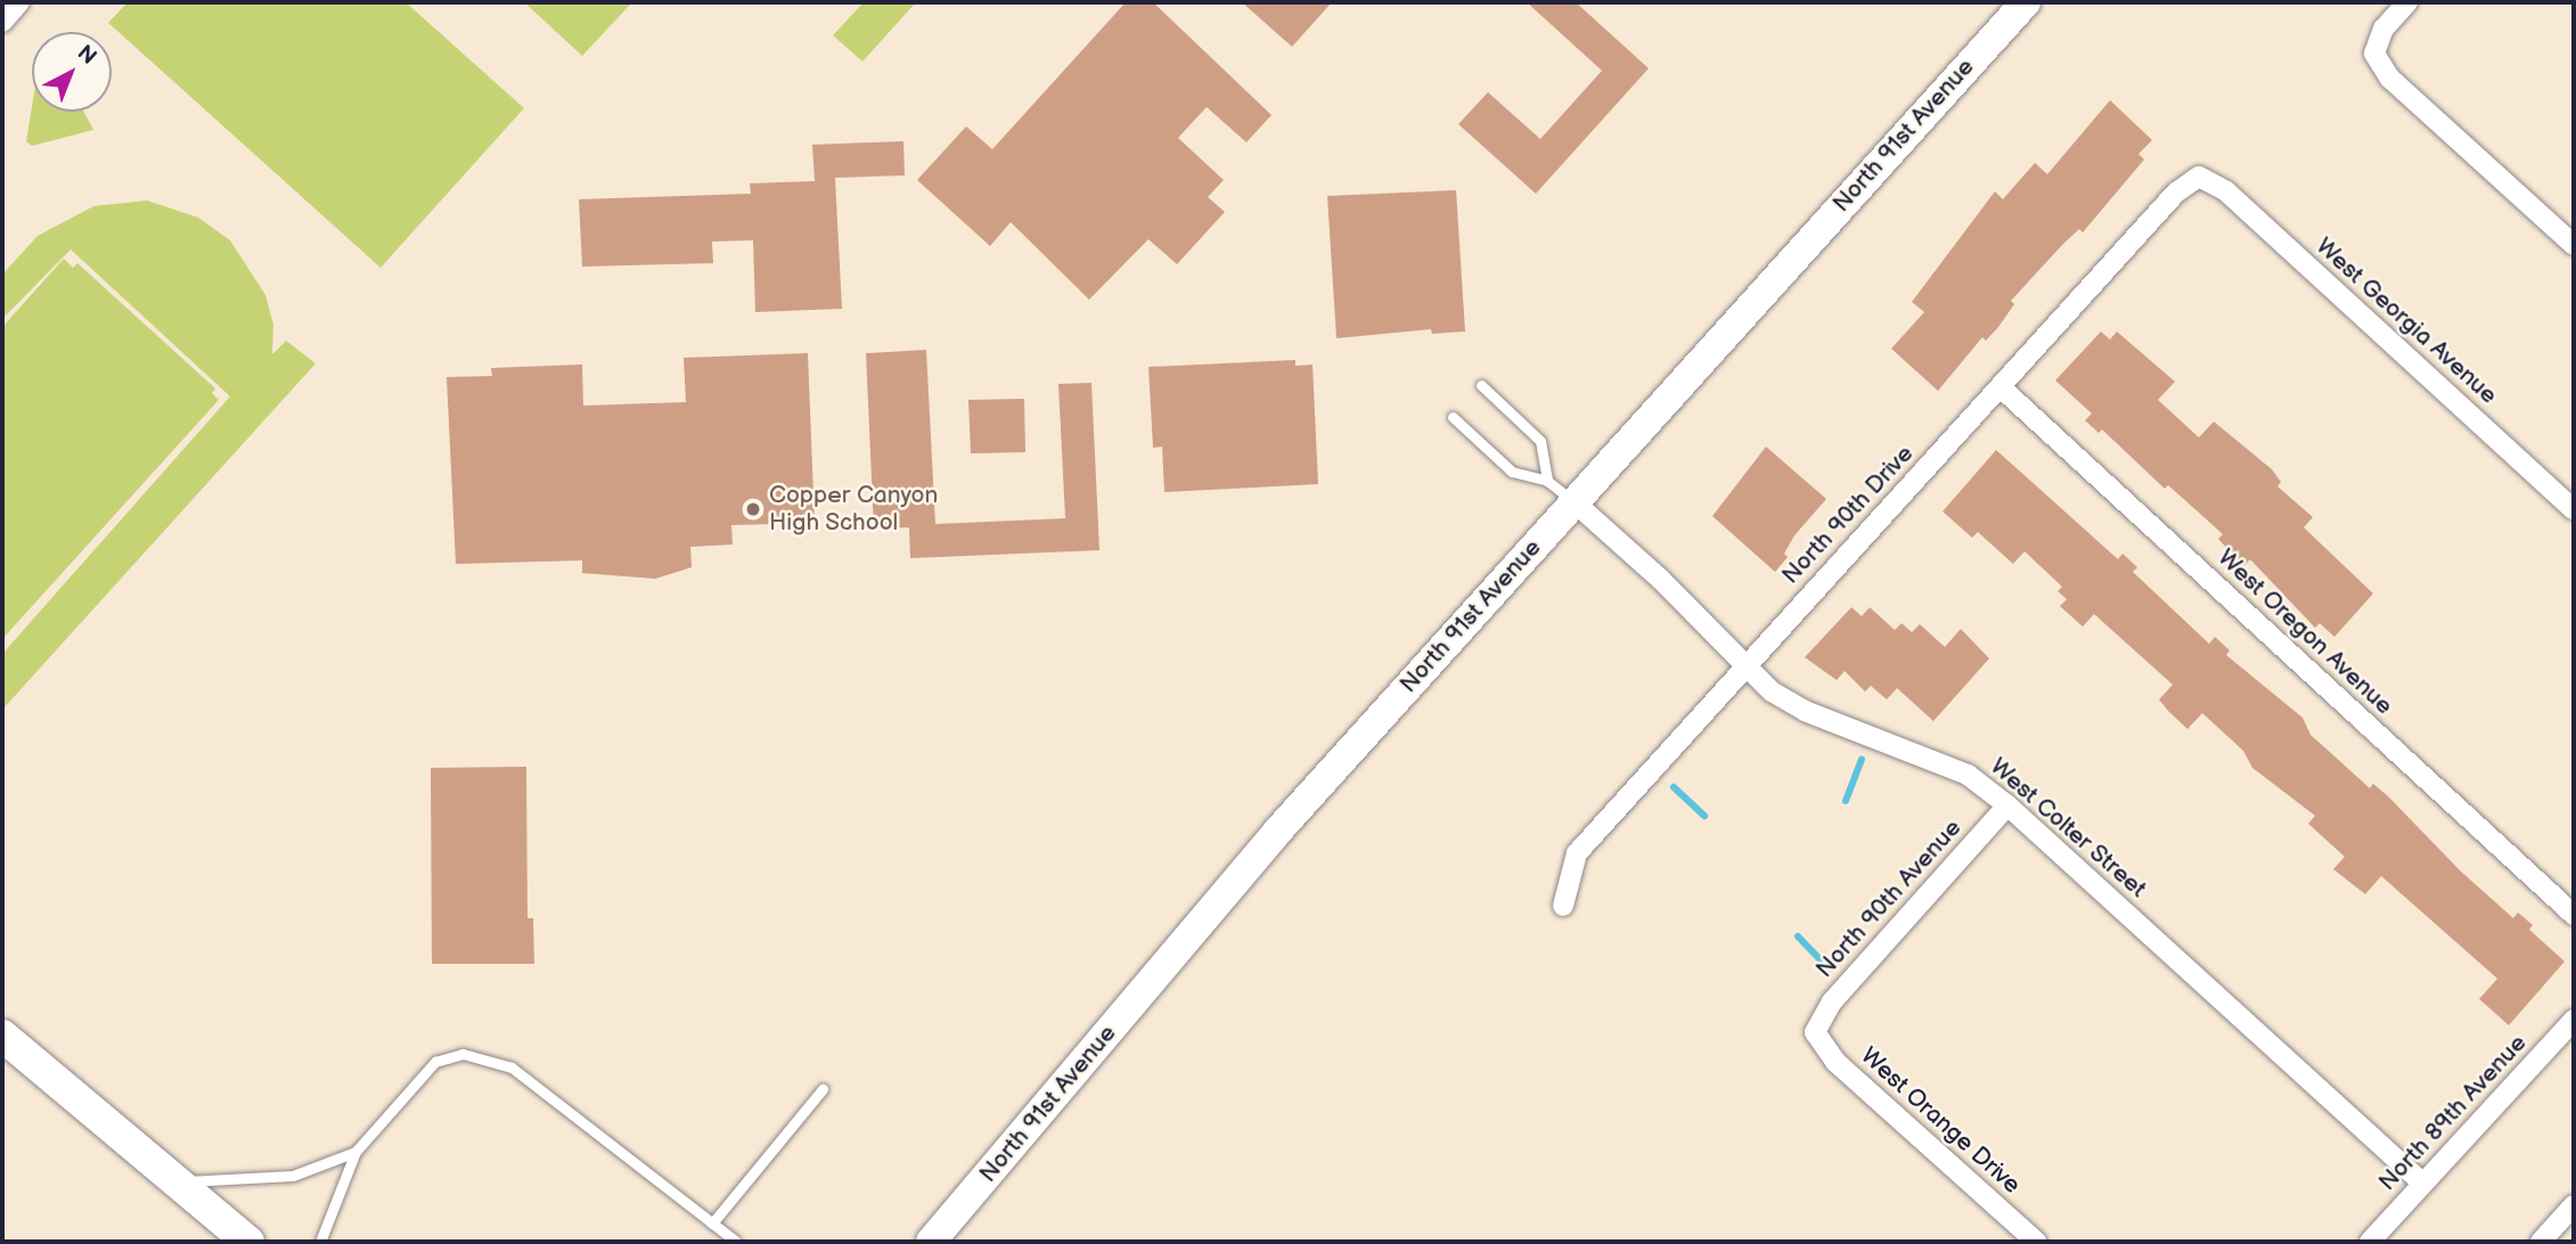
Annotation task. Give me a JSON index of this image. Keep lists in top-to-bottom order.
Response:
{
  "streets": {
    "main road": ["North 91st Avenue"],
    "street": [
      "West Georgia Avenue",
      "North 90th Drive",
      "West Oregon Avenue",
      "West Colter Street",
      "North 90th Avenue",
      "North 89th Avenue",
      "West Orange Drive"
    ]
  },
  "crossings": [
    ["North 91st Avenue", "West Colter Street"],
    ["West Georgia Avenue", "North 90th Drive"],
    ["North 90th Drive", "West Oregon Avenue"],
    ["North 90th Drive", "West Colter Street"],
    ["West Colter Street", "North 90th Avenue"],
    ["West Colter Street", "North 89th Avenue"],
    ["North 90th Avenue", "West Orange Drive"]
  ],
  "places": ["Copper Canyon High School"],
  "north": "top right"
}
